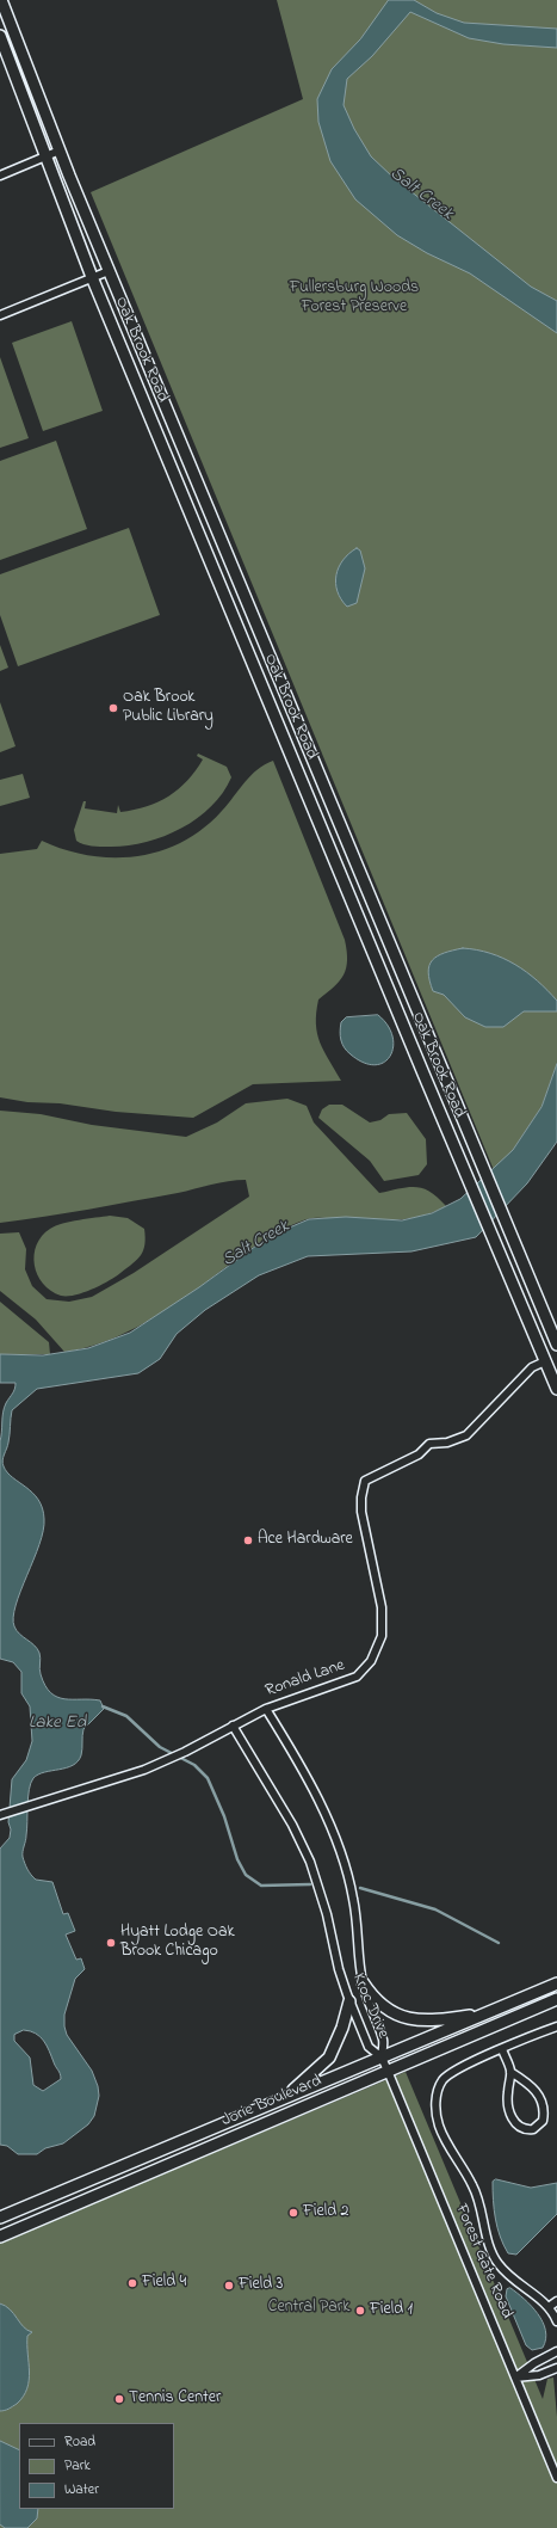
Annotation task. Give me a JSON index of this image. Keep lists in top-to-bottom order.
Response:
{
  "streets": {
    "main road": ["Oak Brook Road", "Jorie Boulevard"],
    "street": ["Ronald Lane", "Kroc Drive", "Forest Gate Road"]
  },
  "crossings": [
    ["Oak Brook Road", "Ronald Lane"],
    ["Ronald Lane", "Kroc Drive"],
    ["Kroc Drive", "Jorie Boulevard"],
    ["Kroc Drive", "Forest Gate Road"],
    ["Jorie Boulevard", "Forest Gate Road"]
  ],
  "water": ["Salt Creek", "Lake Ed"],
  "parks": ["Fullersburg Woods Forest Preserve", "Central Park"],
  "places": [
    "Oak Brook Public Library",
    "Ace Hardware",
    "Hyatt Lodge Oak Brook Chicago",
    "Field 2",
    "Field 4",
    "Field 3",
    "Field 1",
    "Tennis Center"
  ],
  "legend": ["Road", "Park", "Water"]
}
